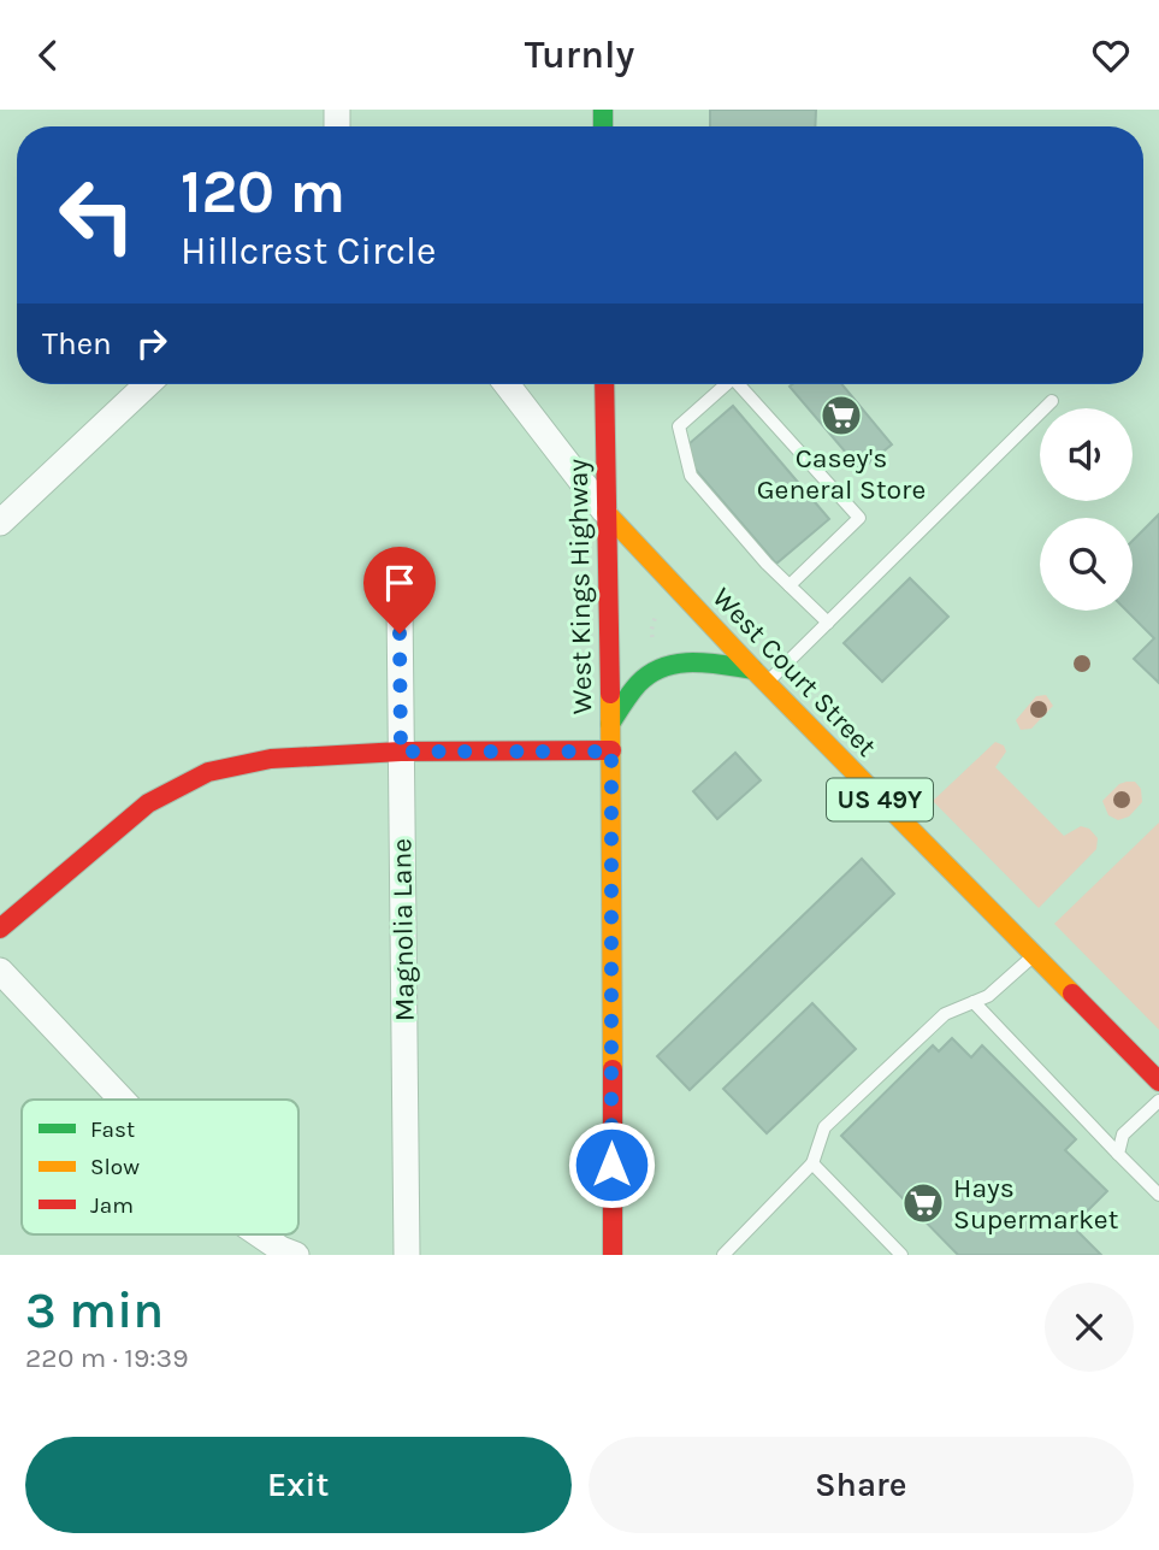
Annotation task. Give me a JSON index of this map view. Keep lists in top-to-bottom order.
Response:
{
  "streets": {
    "main road": ["West Kings Highway", "West Court Street", "US 49Y"],
    "street": ["Magnolia Lane"]
  },
  "crossings": [
    ["West Kings Highway", "West Court Street"]
  ],
  "places": {
    "supermarket": ["Casey's General Store", "Hays Supermarket"]
  },
  "legend": ["Fast", "Slow", "Jam"],
  "page": {
    "header": "Turnly",
    "turn": ["120 m", "Hillcrest Circle"],
    "then": "Then",
    "heading": ["3 min", "220 m · 19:39"],
    "buttons": ["Exit", "Share"]
  }
}
